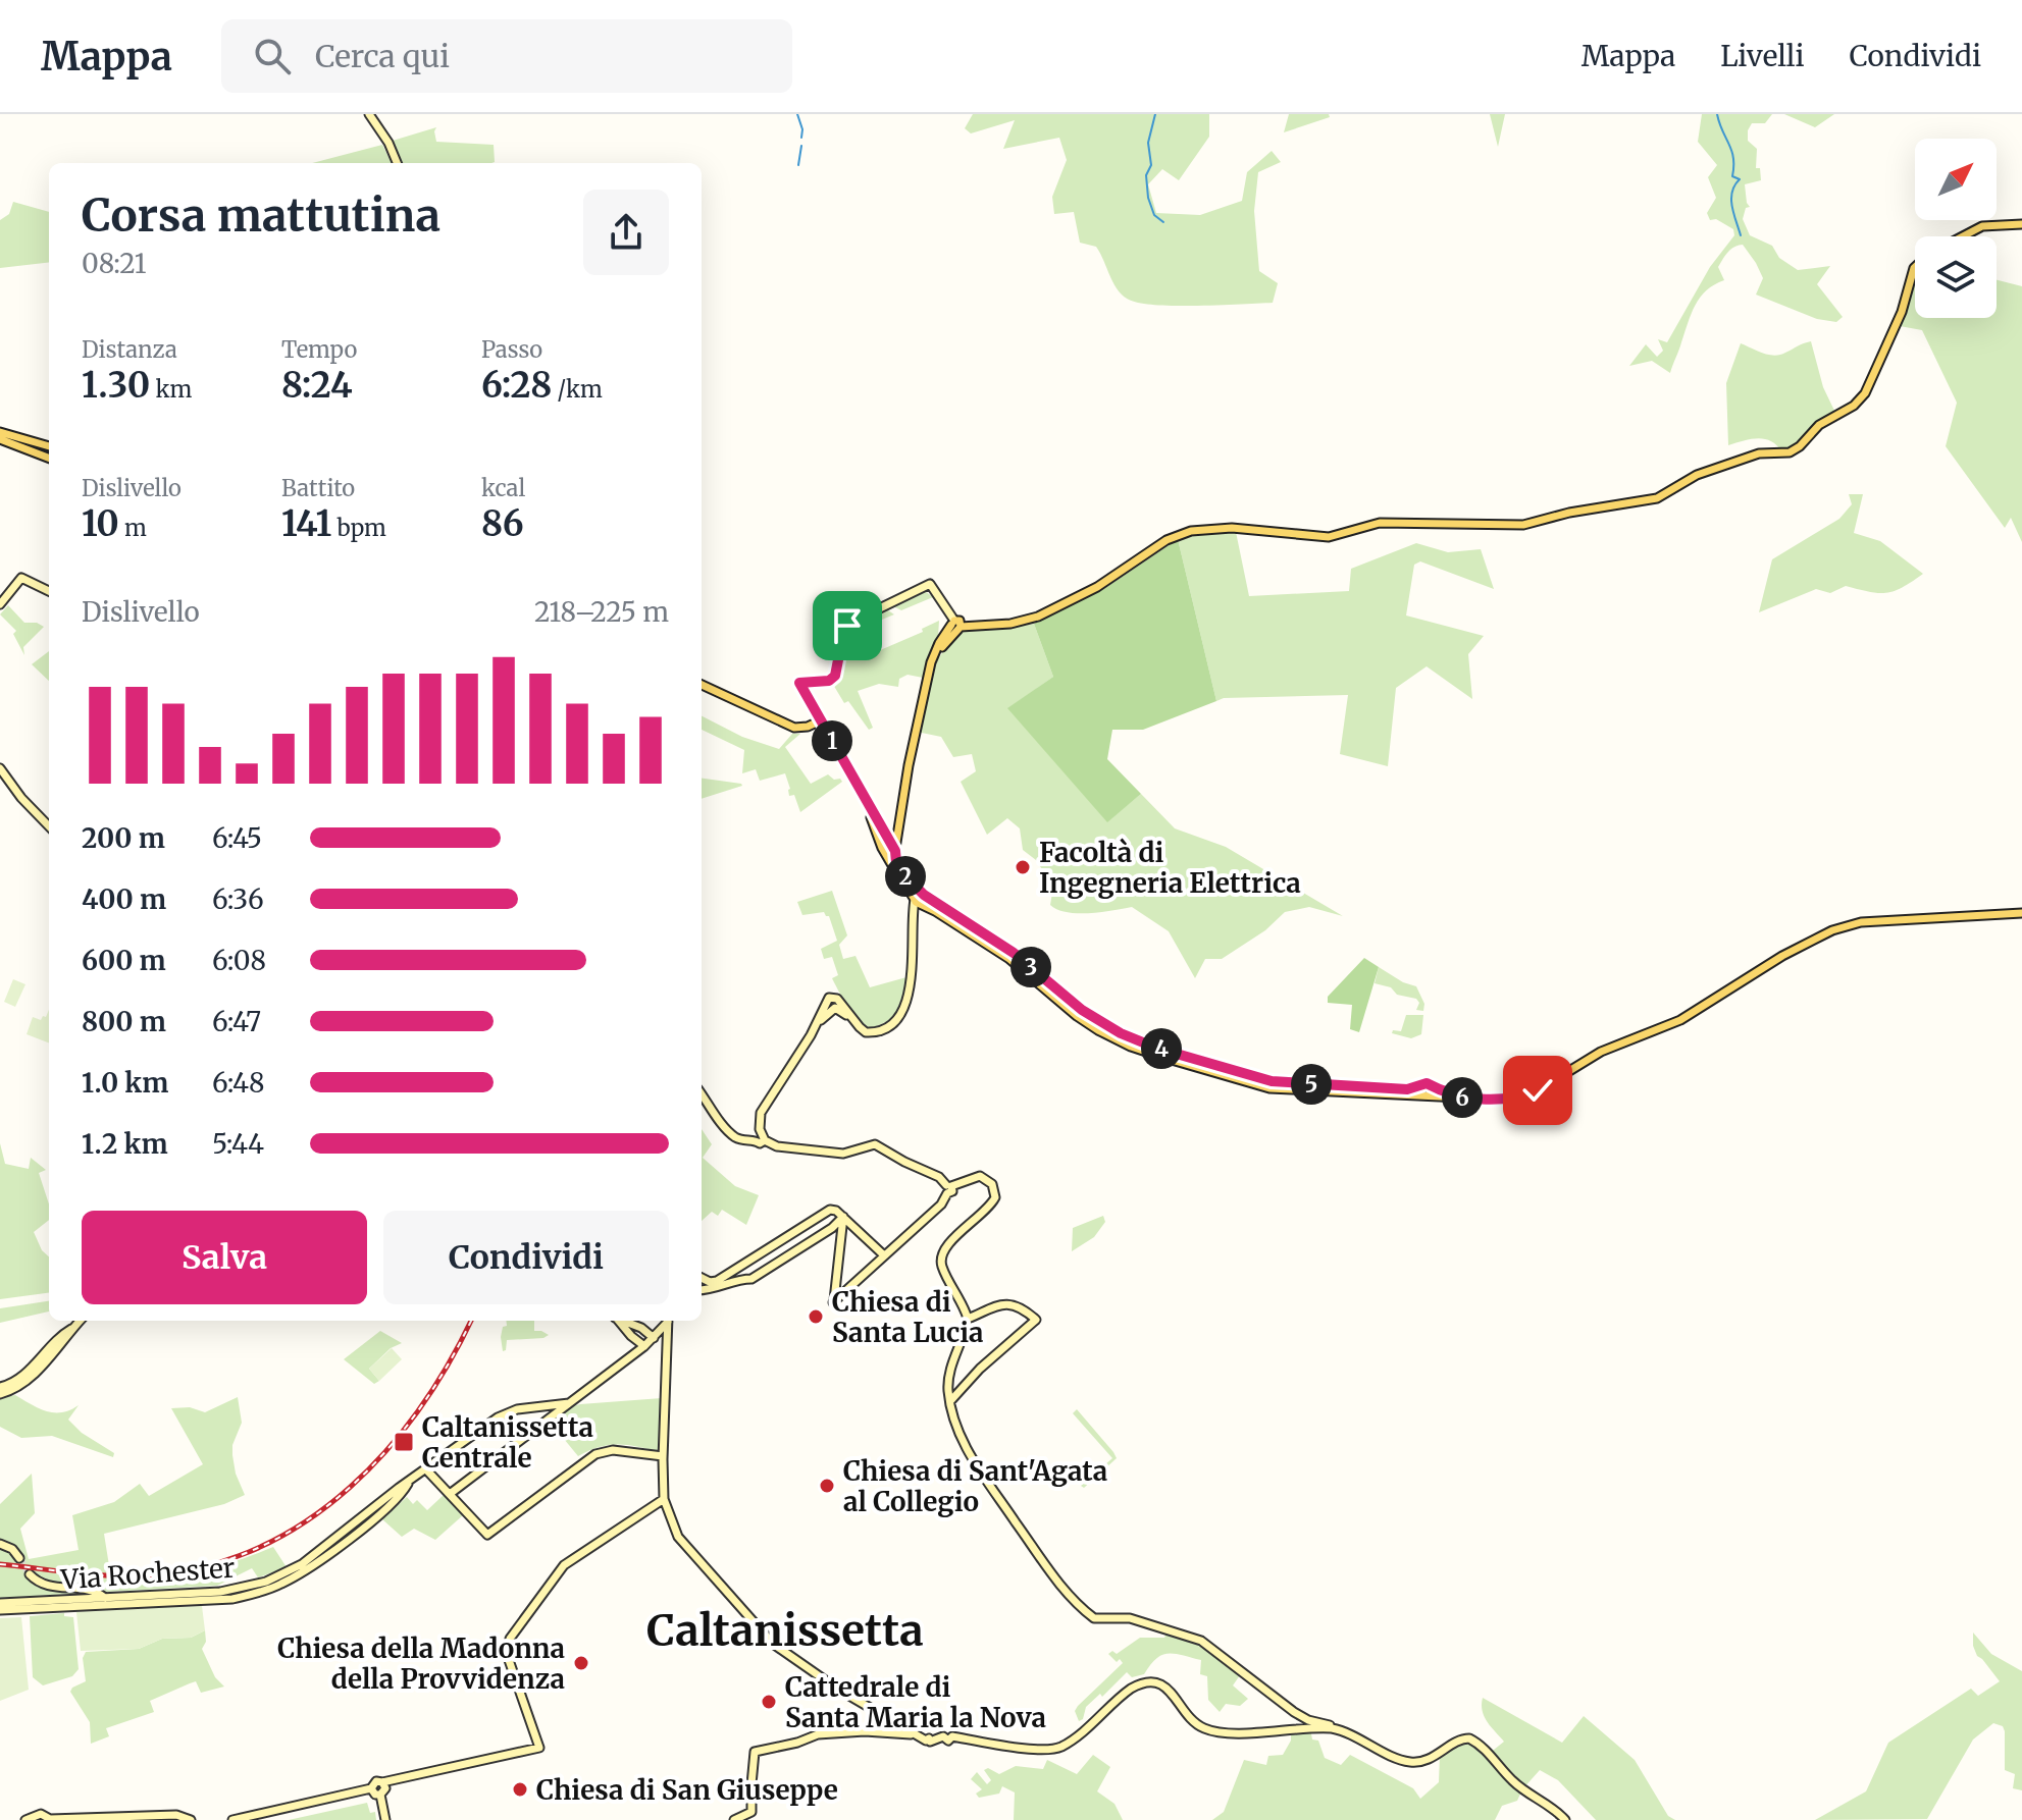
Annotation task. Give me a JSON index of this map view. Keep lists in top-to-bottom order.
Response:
{
  "streets": {
    "street": ["Via Rochester"]
  },
  "districts": ["Caltanissetta"],
  "places": {
    "other": [
      "Facoltà di Ingegneria Elettrica",
      "Chiesa di Santa Lucia",
      "Chiesa di Sant'Agata al Collegio",
      "Chiesa della Madonna della Provvidenza",
      "Cattedrale di Santa Maria la Nova",
      "Chiesa di San Giuseppe"
    ],
    "transit": ["Caltanissetta Centrale"]
  },
  "north": "top right",
  "page": {
    "header": "Mappa",
    "search": "Cerca qui",
    "nav": ["Mappa", "Livelli", "Condividi"],
    "heading": ["Corsa mattutina", "08:21"],
    "stats": [
      ["Distanza", "1.30 km"],
      ["Tempo", "8:24"],
      ["Passo", "6:28 /km"],
      ["Dislivello", "10 m"],
      ["Battito", "141 bpm"],
      ["kcal", "86"]
    ],
    "chart": ["Dislivello", "218–225 m"],
    "pins": [
      "1",
      "2",
      "3",
      "4",
      "5",
      "6"
    ],
    "list": [
      {
        "name": "200 m",
        "note": "6:45"
      },
      {
        "name": "400 m",
        "note": "6:36"
      },
      {
        "name": "600 m",
        "note": "6:08"
      },
      {
        "name": "800 m",
        "note": "6:47"
      },
      {
        "name": "1.0 km",
        "note": "6:48"
      },
      {
        "name": "1.2 km",
        "note": "5:44"
      }
    ],
    "buttons": ["Salva", "Condividi"]
  }
}
